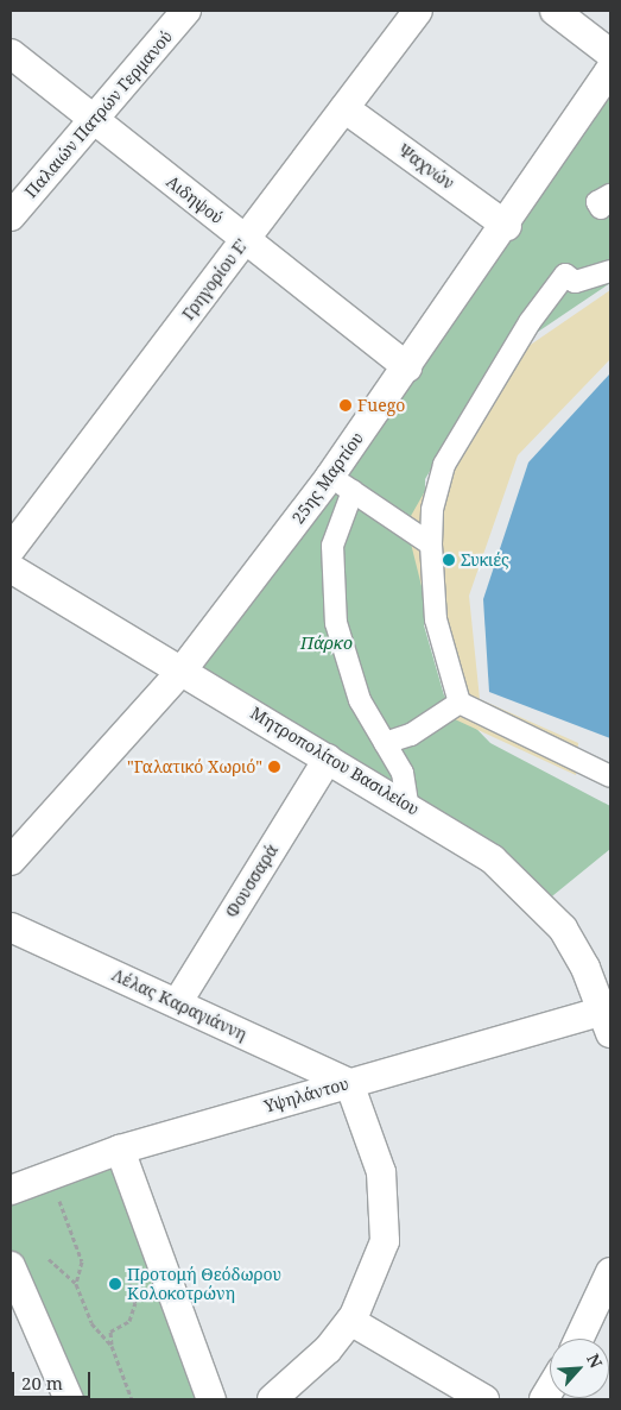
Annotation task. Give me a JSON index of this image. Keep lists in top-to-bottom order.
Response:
{
  "streets": {
    "street": [
      "Παλαιών Πατρών Γερμανού",
      "Ψαχνών",
      "Αιδηψού",
      "Γρηγορίου Ε'",
      "25ης Μαρτίου",
      "Μητροπολίτου Βασιλείου",
      "Φουσσαρά",
      "Λέλας Καραγιάννη",
      "Υψηλάντου"
    ]
  },
  "crossings": [
    ["Παλαιών Πατρών Γερμανού", "Αιδηψού"],
    ["Ψαχνών", "Γρηγορίου Ε'"],
    ["Ψαχνών", "25ης Μαρτίου"],
    ["Αιδηψού", "Γρηγορίου Ε'"],
    ["Αιδηψού", "25ης Μαρτίου"],
    ["25ης Μαρτίου", "Μητροπολίτου Βασιλείου"],
    ["Μητροπολίτου Βασιλείου", "Φουσσαρά"],
    ["Μητροπολίτου Βασιλείου", "Υψηλάντου"],
    ["Φουσσαρά", "Λέλας Καραγιάννη"],
    ["Λέλας Καραγιάννη", "Υψηλάντου"]
  ],
  "parks": ["Πάρκο"],
  "places": [
    "Fuego",
    "Συκιές",
    "\"Γαλατικό Χωριό\"",
    "Προτομή Θεόδωρου Κολοκοτρώνη"
  ],
  "scale_bar": "20 m",
  "north": "top right"
}
